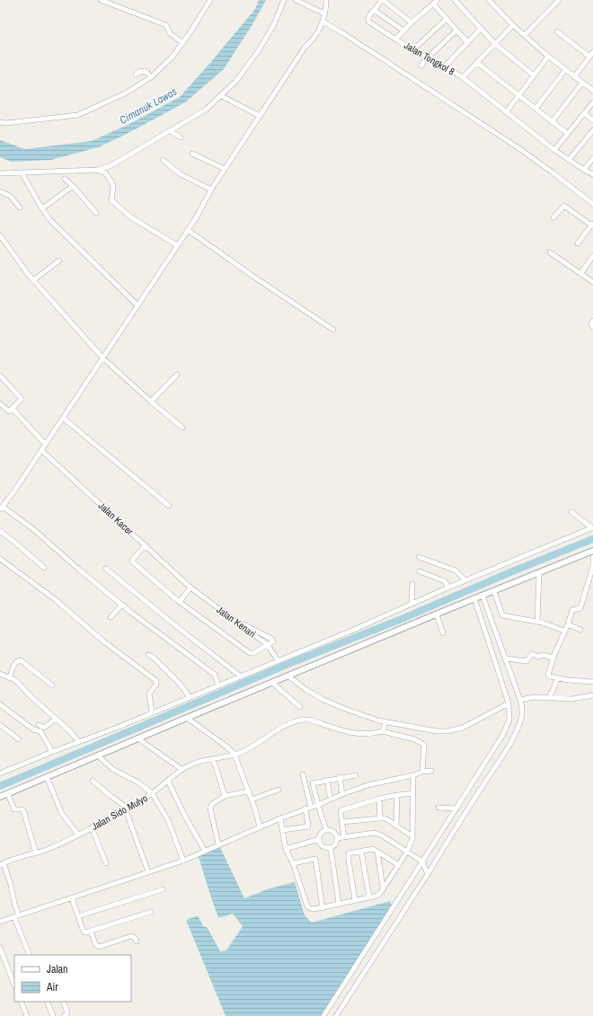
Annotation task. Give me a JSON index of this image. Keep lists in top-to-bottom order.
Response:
{
  "streets": {
    "street": [
      "Jalan Tongkol 8",
      "Jalan Kacer",
      "Jalan Kenari",
      "Jalan Sido Mulyo"
    ]
  },
  "crossings": [
    ["Jalan Kacer", "Jalan Kenari"]
  ],
  "water": ["Cimanuk Lawas"],
  "legend": ["Jalan", "Air"]
}
